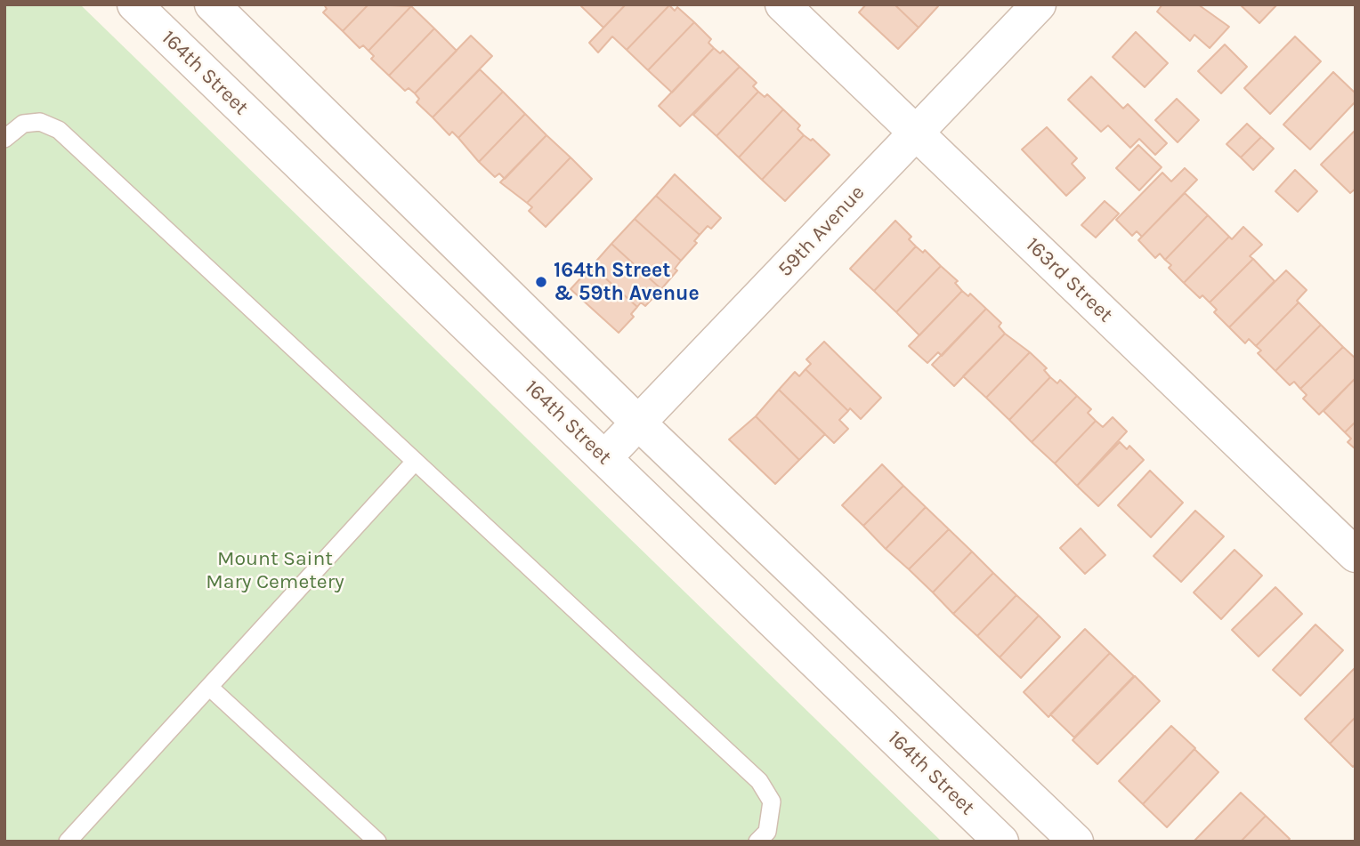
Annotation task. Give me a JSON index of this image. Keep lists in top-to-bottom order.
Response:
{
  "streets": {
    "street": ["164th Street", "59th Avenue", "163rd Street"]
  },
  "crossings": [
    ["164th Street", "59th Avenue"],
    ["59th Avenue", "163rd Street"]
  ],
  "parks": ["Mount Saint Mary Cemetery"],
  "places": ["164th Street & 59th Avenue"]
}
